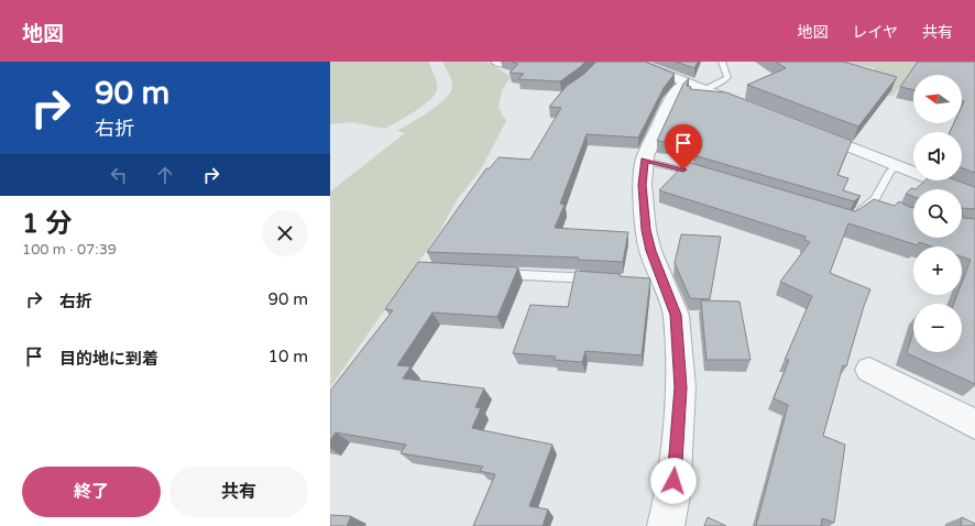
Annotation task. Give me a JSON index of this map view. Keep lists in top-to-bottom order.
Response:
{
  "north": "left",
  "page": {
    "header": "地図",
    "nav": ["地図", "レイヤ", "共有"],
    "turn": ["90 m", "右折"],
    "map_buttons": ["+", "−"],
    "heading": ["1 分", "100 m · 07:39"],
    "list": [
      {
        "name": "右折",
        "value": "90 m"
      },
      {
        "name": "目的地に到着",
        "value": "10 m"
      }
    ],
    "buttons": ["終了", "共有"]
  }
}
